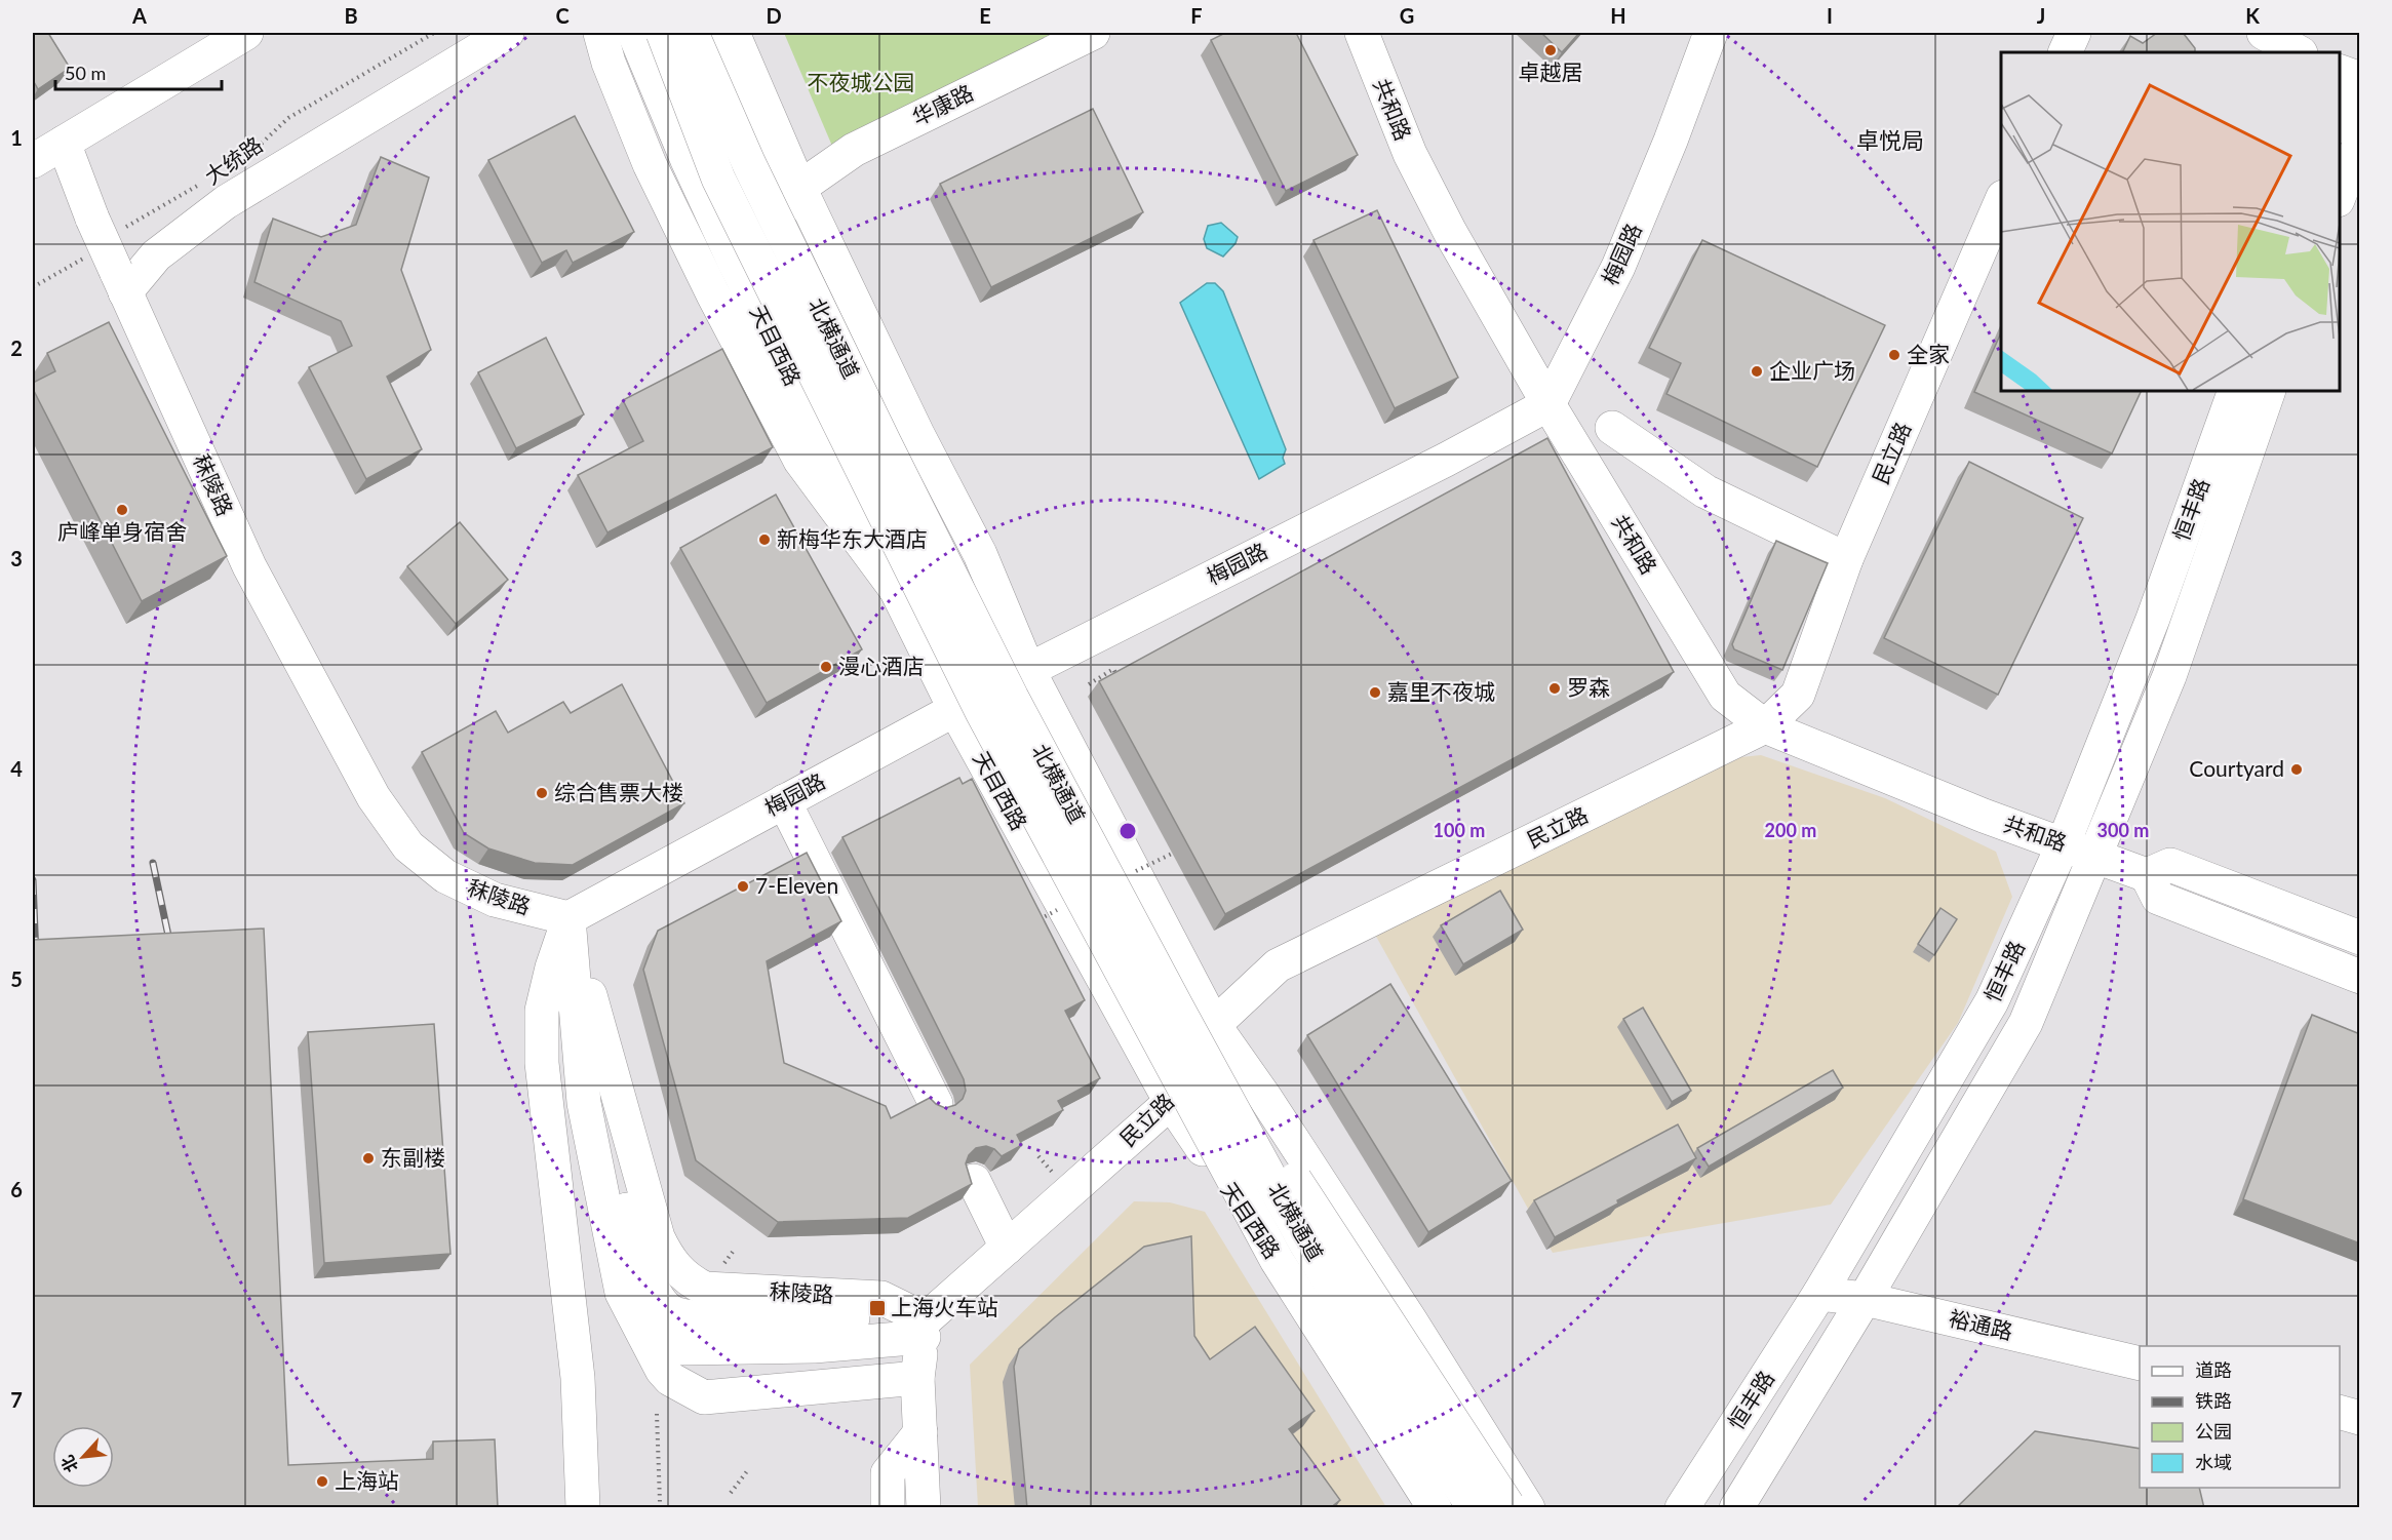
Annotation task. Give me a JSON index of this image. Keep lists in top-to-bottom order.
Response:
{
  "streets": {
    "main road": [
      "华康路",
      "共和路",
      "大统路",
      "梅园路",
      "北横通道",
      "天目西路",
      "民立路",
      "秣陵路",
      "恒丰路",
      "裕通路"
    ]
  },
  "crossings": [
    ["共和路", "梅园路"],
    ["共和路", "民立路"],
    ["共和路", "恒丰路"],
    ["大统路", "秣陵路"],
    ["梅园路", "天目西路"],
    ["梅园路", "秣陵路"],
    ["天目西路", "民立路"],
    ["民立路", "秣陵路"],
    ["恒丰路", "裕通路"]
  ],
  "districts": ["卓悦局"],
  "parks": ["不夜城公园"],
  "places": {
    "other": [
      "卓越居",
      "全家",
      "企业广场",
      "庐峰单身宿舍",
      "新梅华东大酒店",
      "漫心酒店",
      "罗森",
      "嘉里不夜城",
      "Courtyard",
      "综合售票大楼",
      "7-Eleven",
      "东副楼",
      "上海站"
    ],
    "transit": ["上海火车站"]
  },
  "legend": [
    "道路",
    "铁路",
    "公园",
    "水域"
  ],
  "scale_bar": "50 m",
  "north": "bottom left",
  "grid": {
    "columns": [
      "A",
      "B",
      "C",
      "D",
      "E",
      "F",
      "G",
      "H",
      "I",
      "J",
      "K"
    ],
    "rows": [
      "1",
      "2",
      "3",
      "4",
      "5",
      "6",
      "7"
    ]
  },
  "rings": ["100 m", "200 m", "300 m"]
}
